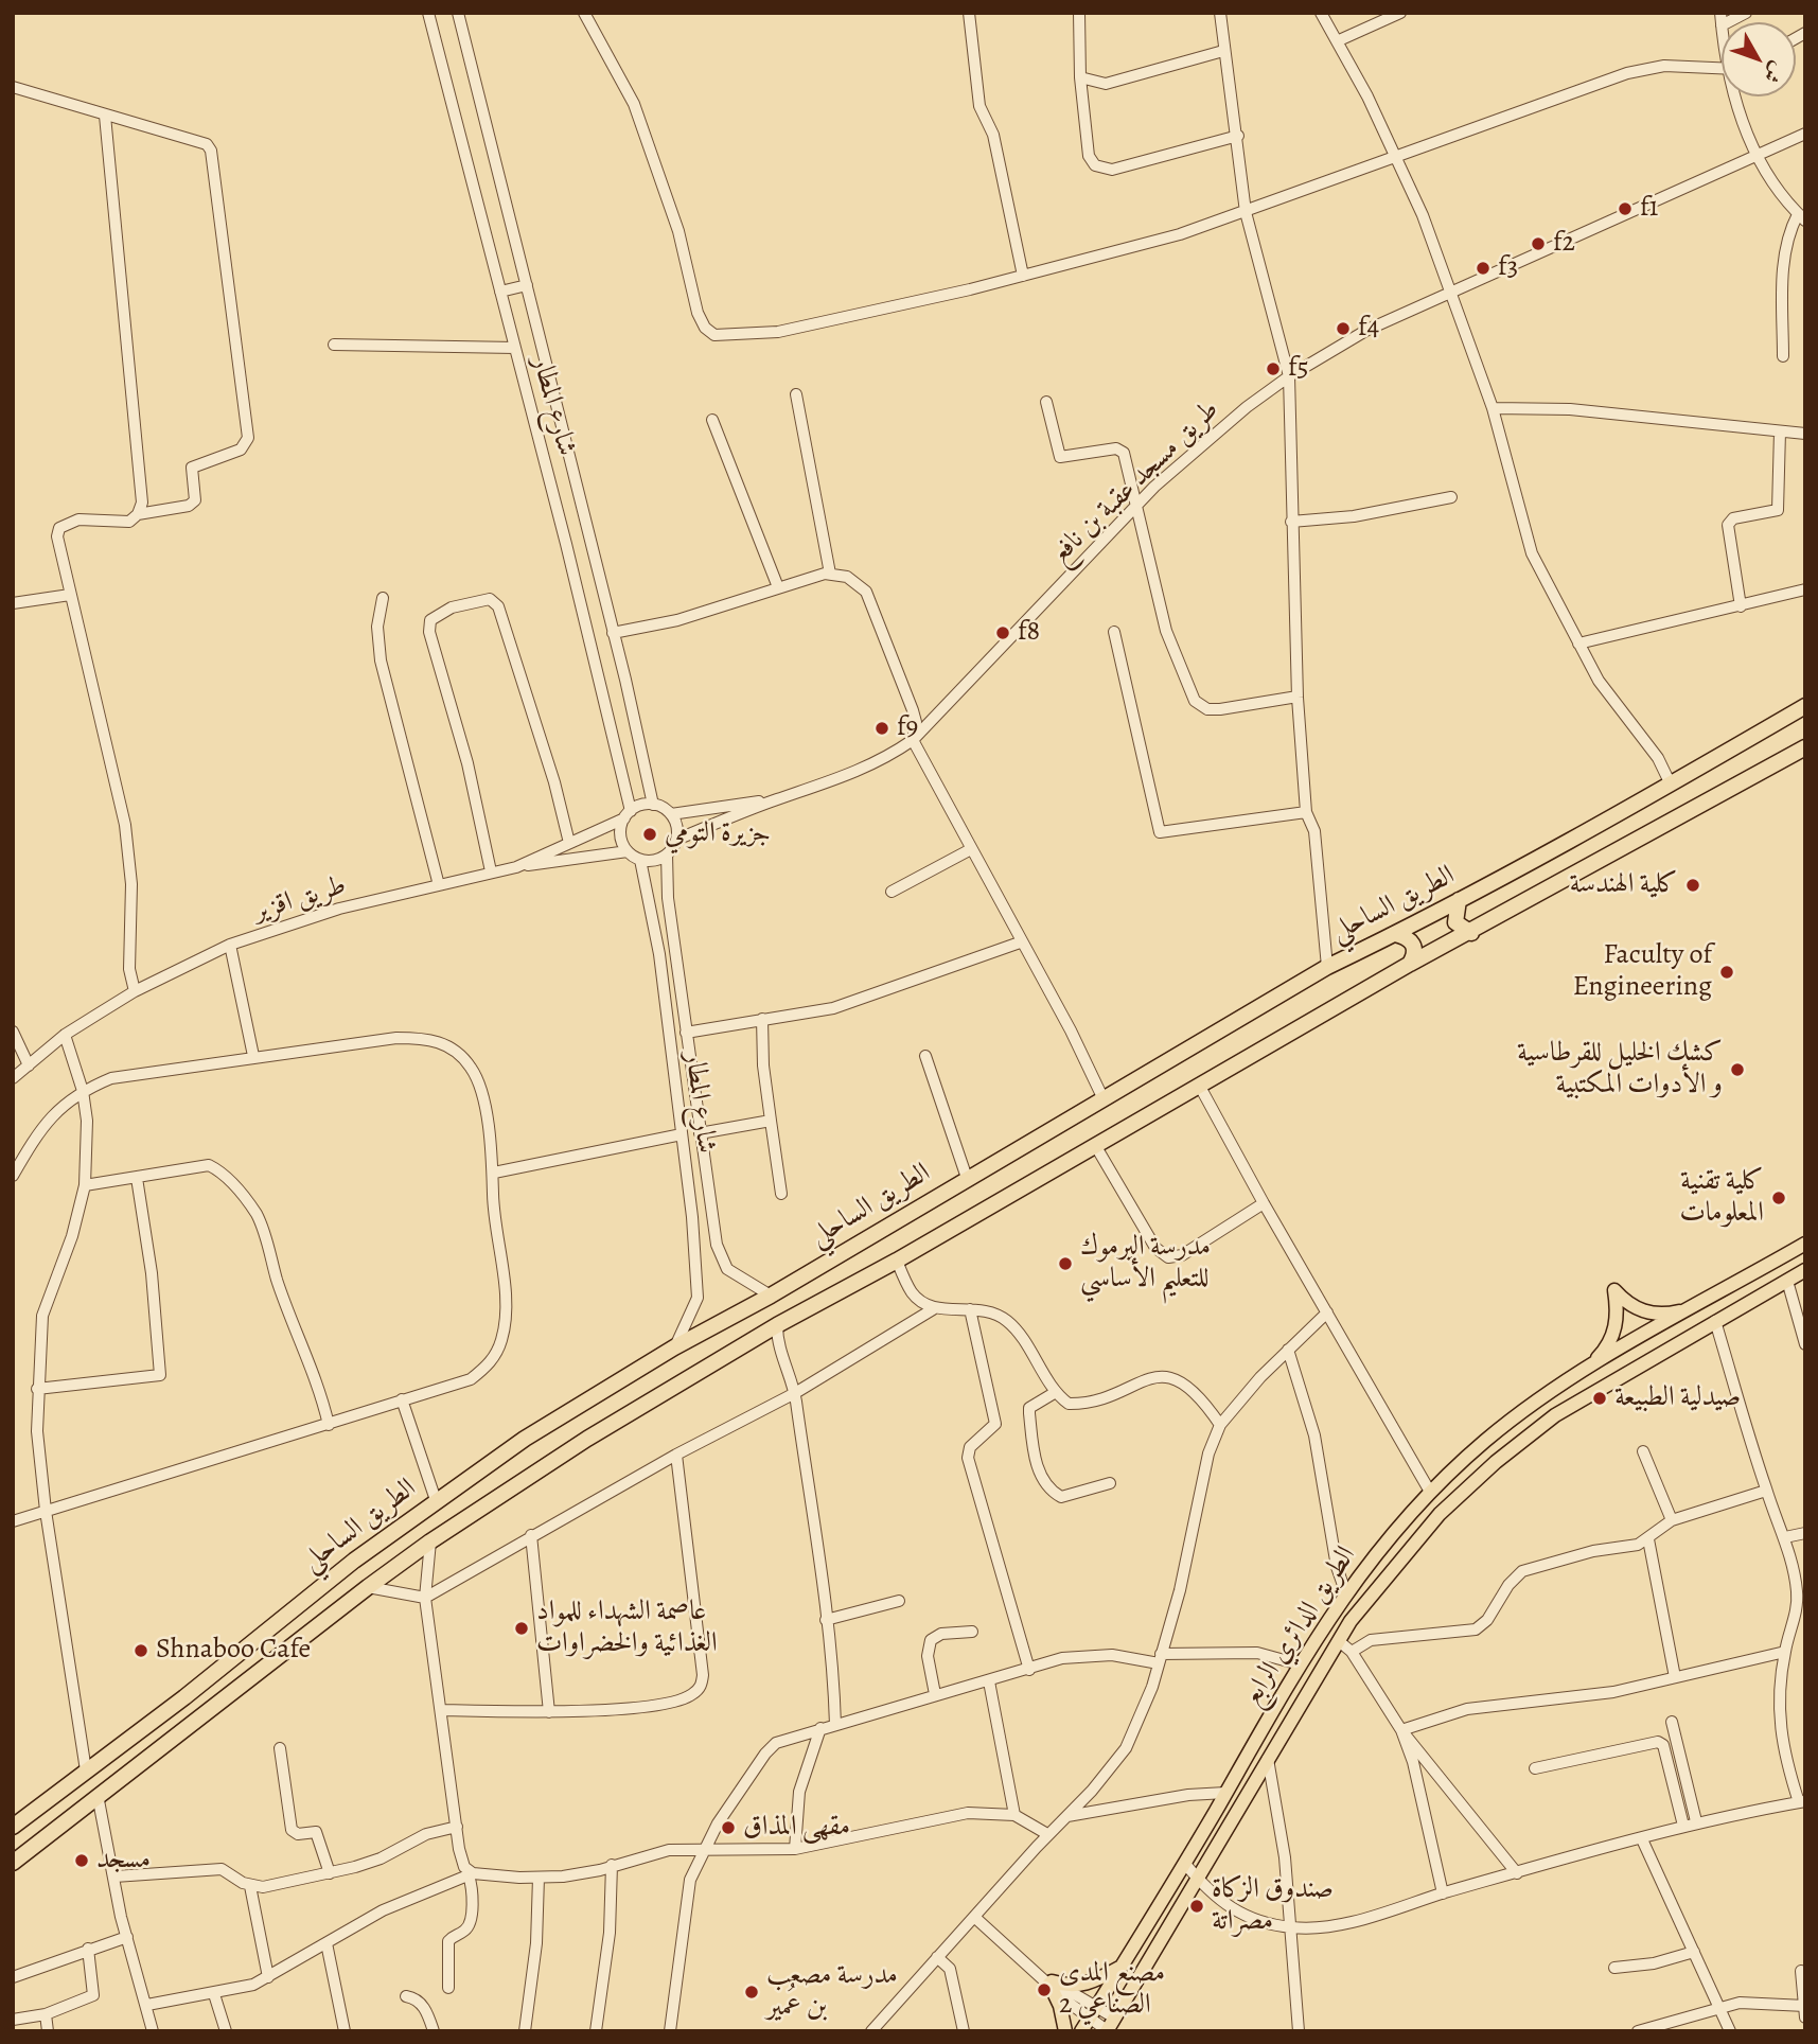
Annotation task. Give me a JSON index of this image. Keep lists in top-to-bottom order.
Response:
{
  "streets": {
    "highway": ["الطريق الساحلي"],
    "main road": ["الطريق الدائري الرابع"],
    "street": ["شارع المطار", "طريق مسجد عقبة بن نافع", "طريق اقزير"]
  },
  "crossings": [
    ["شارع المطار", "طريق مسجد عقبة بن نافع"],
    ["شارع المطار", "طريق اقزير"],
    ["شارع المطار", "الطريق الساحلي"],
    ["طريق مسجد عقبة بن نافع", "طريق اقزير"]
  ],
  "places": [
    "f1",
    "f2",
    "f3",
    "f4",
    "f5",
    "f8",
    "f9",
    "جزيرة التومي",
    "كلية الهندسة",
    "Faculty of Engineering",
    "كشك الخليل للقرطاسية و الأدوات المكتبية",
    "كلية تقنية المعلومات",
    "مدرسة اليرموك للتعليم الأساسي",
    "صيدلية الطبيعة",
    "عاصمة الشهداء للمواد الغذائية والخضراوات",
    "Shnaboo Cafe",
    "مقهى المذاق",
    "مسجد",
    "صندوق الزكاة مصراتة",
    "مصنع المدى الصناعي 2",
    "مدرسة مصعب بن عُمير"
  ],
  "north": "bottom right"
}
